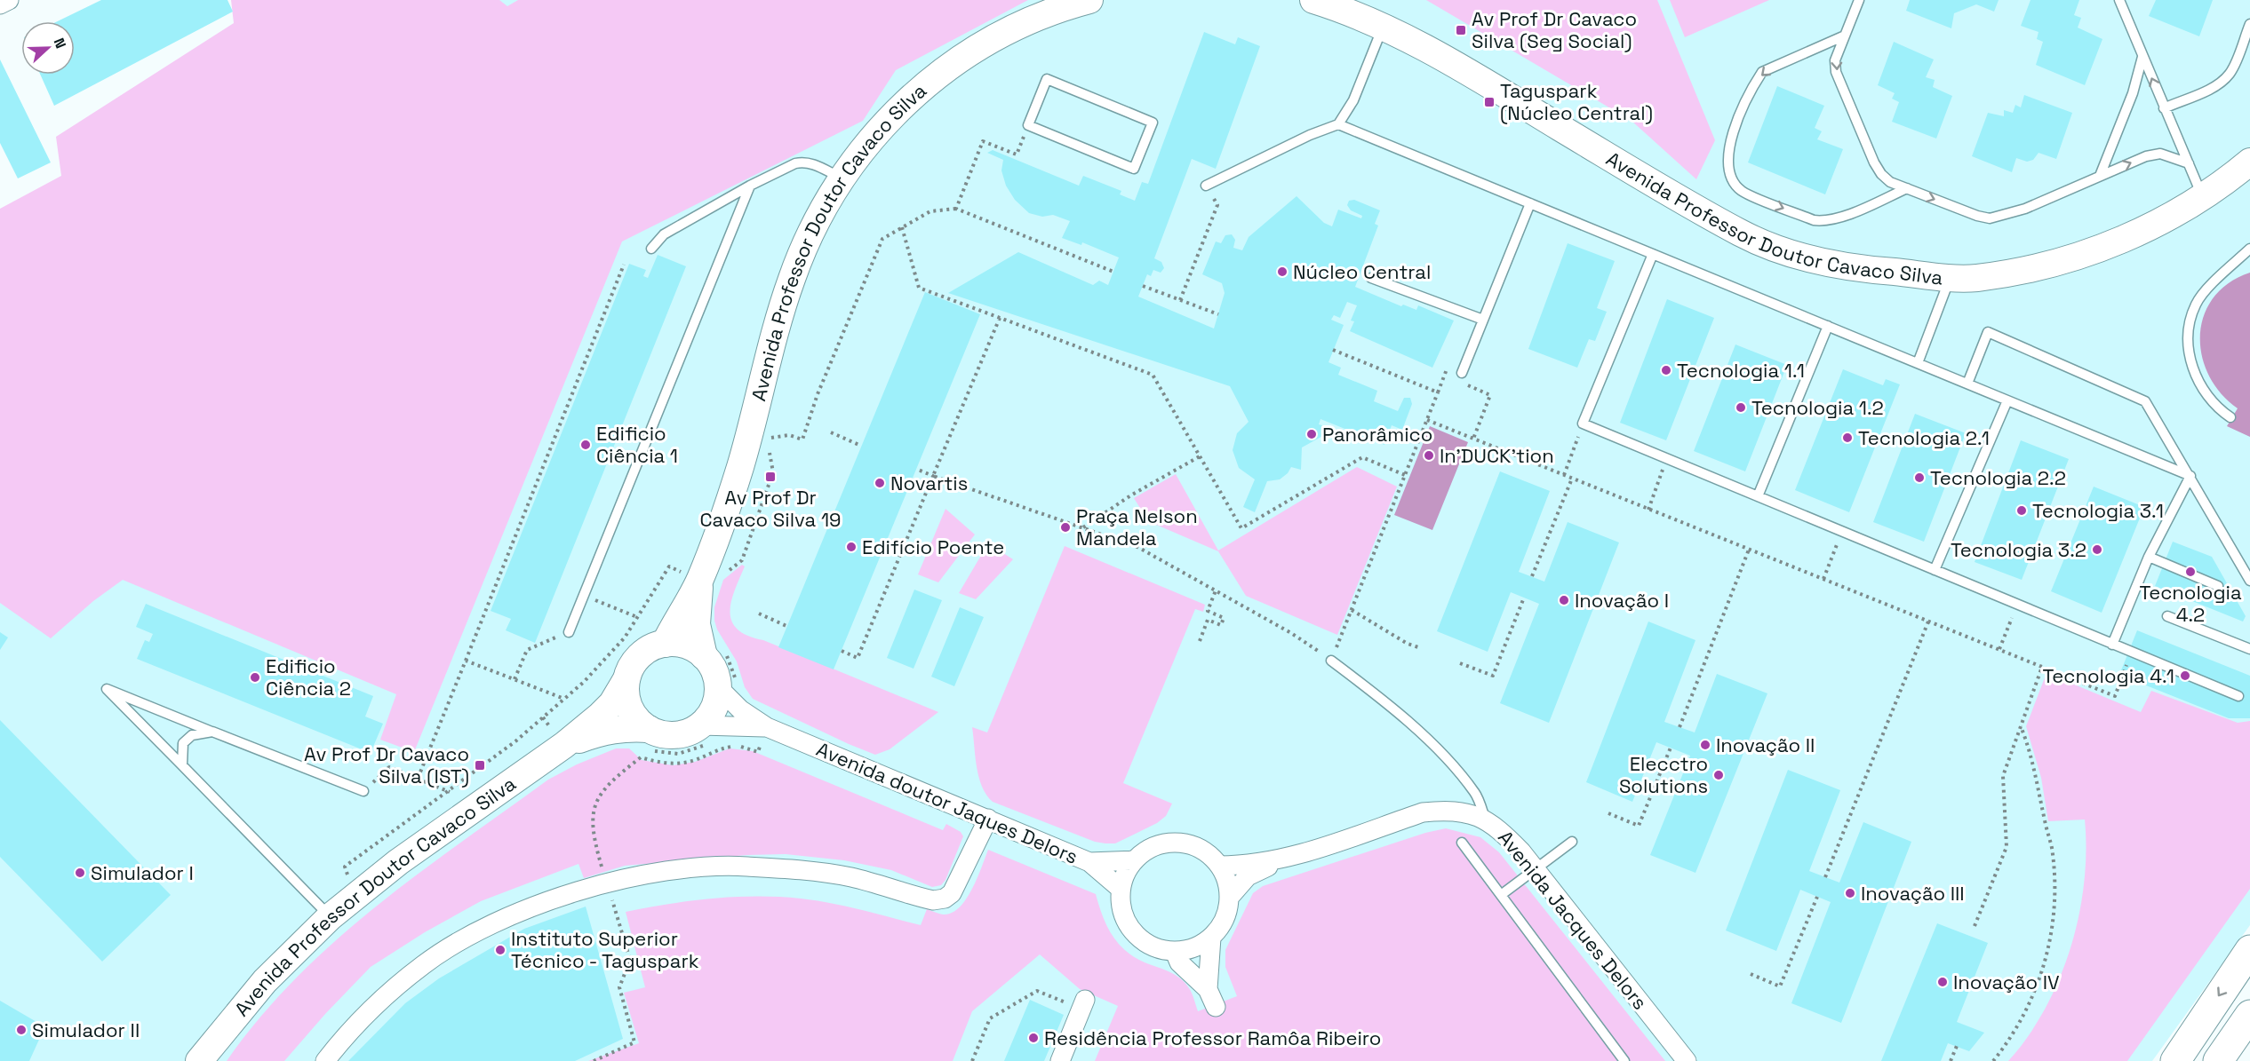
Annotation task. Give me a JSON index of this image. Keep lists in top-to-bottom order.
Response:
{
  "streets": {
    "main road": ["Avenida Professor Doutor Cavaco Silva"],
    "street": ["Avenida doutor Jaques Delors", "Avenida Jacques Delors"]
  },
  "crossings": [
    ["Avenida Professor Doutor Cavaco Silva", "Avenida doutor Jaques Delors"],
    ["Avenida doutor Jaques Delors", "Avenida Jacques Delors"]
  ],
  "places": {
    "transit": [
      "Av Prof Dr Cavaco Silva (Seg Social)",
      "Taguspark (Núcleo Central)",
      "Av Prof Dr Cavaco Silva 19",
      "Av Prof Dr Cavaco Silva (IST)"
    ],
    "other": [
      "Núcleo Central",
      "Tecnologia 1.1",
      "Tecnologia 1.2",
      "Panorâmico",
      "Tecnologia 2.1",
      "Edificio Ciência 1",
      "In'DUCK'tion",
      "Tecnologia 2.2",
      "Novartis",
      "Tecnologia 3.1",
      "Praça Nelson Mandela",
      "Edifício Poente",
      "Tecnologia 3.2",
      "Tecnologia 4.2",
      "Inovação I",
      "Tecnologia 4.1",
      "Edificio Ciência 2",
      "Inovação II",
      "Elecctro Solutions",
      "Simulador I",
      "Inovação III",
      "Instituto Superior Técnico - Taguspark",
      "Inovação IV",
      "Simulador II",
      "Residência Professor Ramôa Ribeiro"
    ]
  },
  "north": "right"
}
